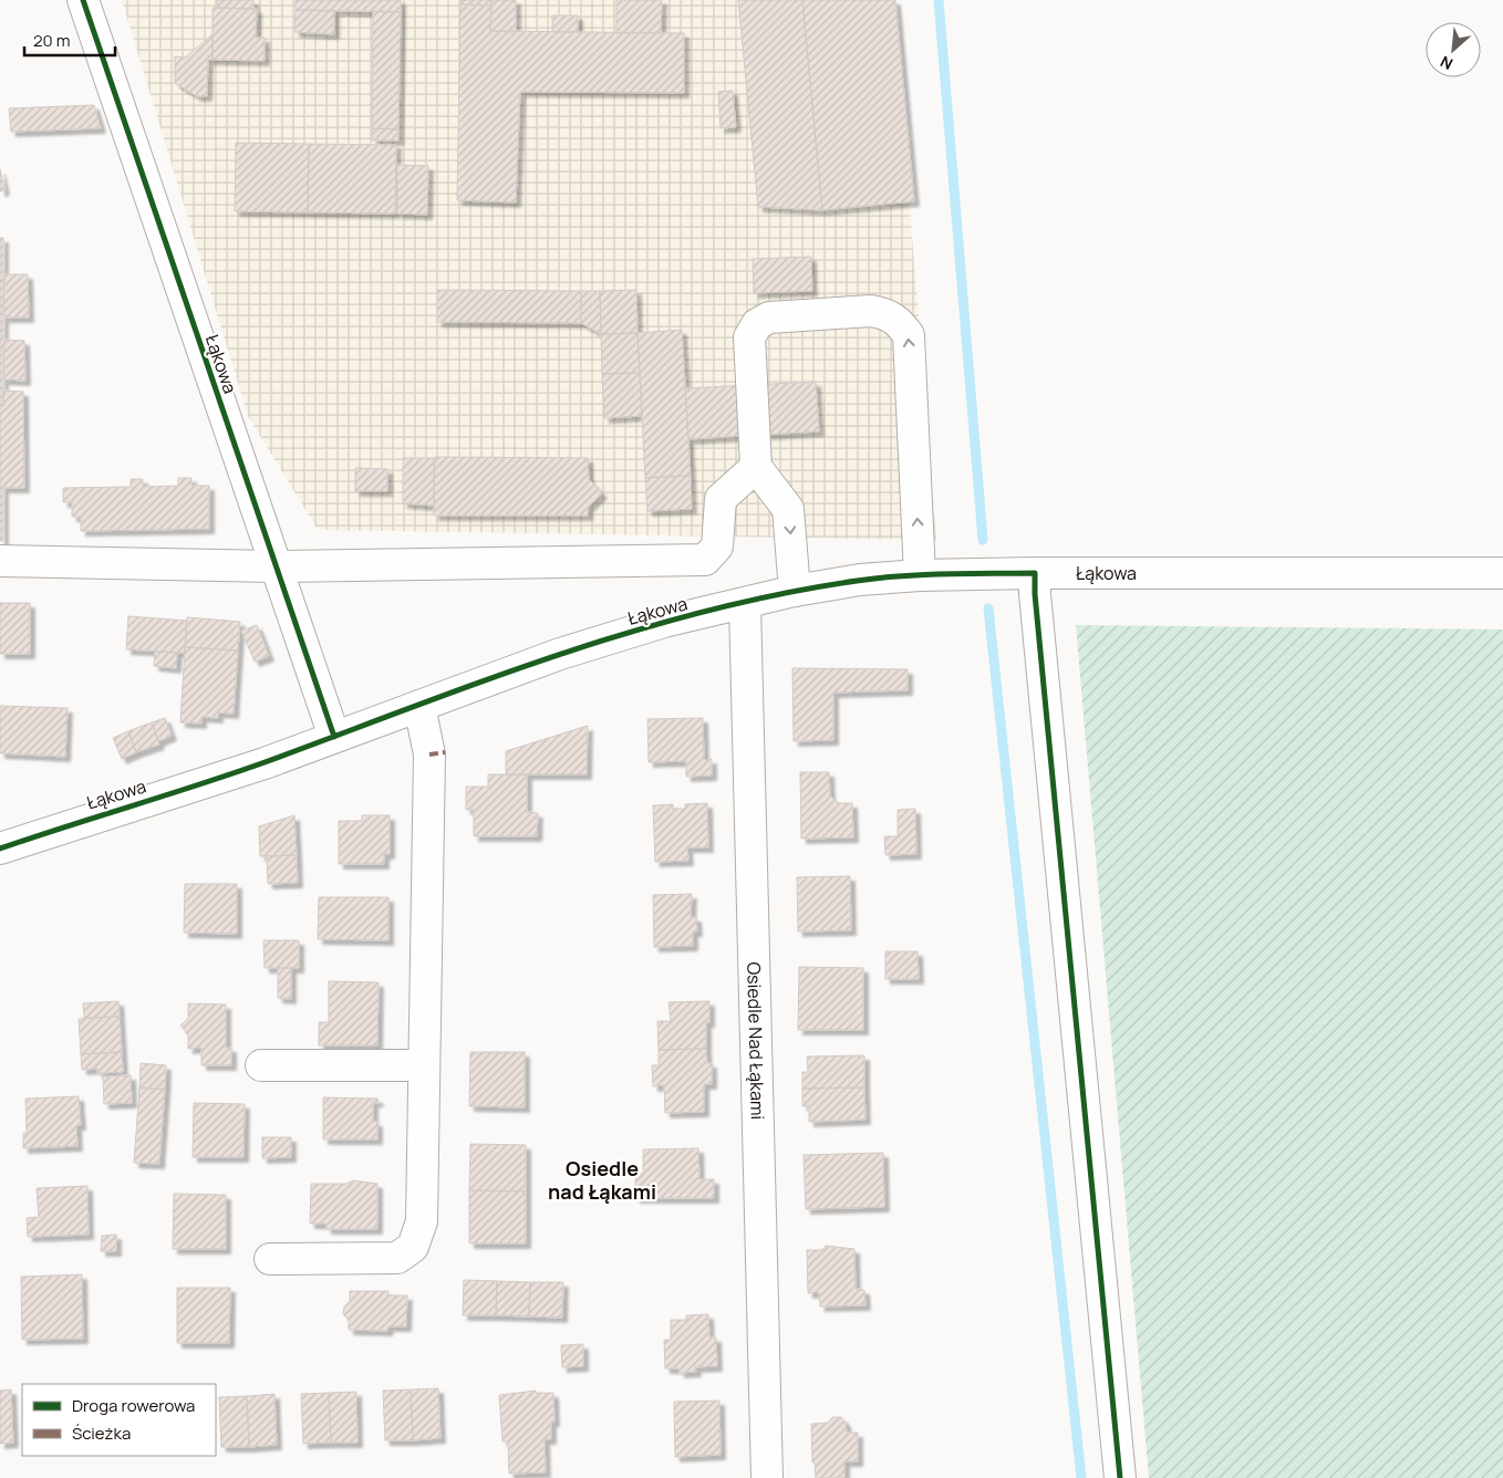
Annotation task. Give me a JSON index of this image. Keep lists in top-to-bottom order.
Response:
{
  "streets": {
    "street": ["Łąkowa", "Osiedle Nad Łąkami"]
  },
  "crossings": [
    ["Łąkowa", "Osiedle Nad Łąkami"]
  ],
  "districts": ["Osiedle nad Łąkami"],
  "legend": ["Droga rowerowa", "Ścieżka"],
  "scale_bar": "20 m",
  "north": "bottom left"
}
